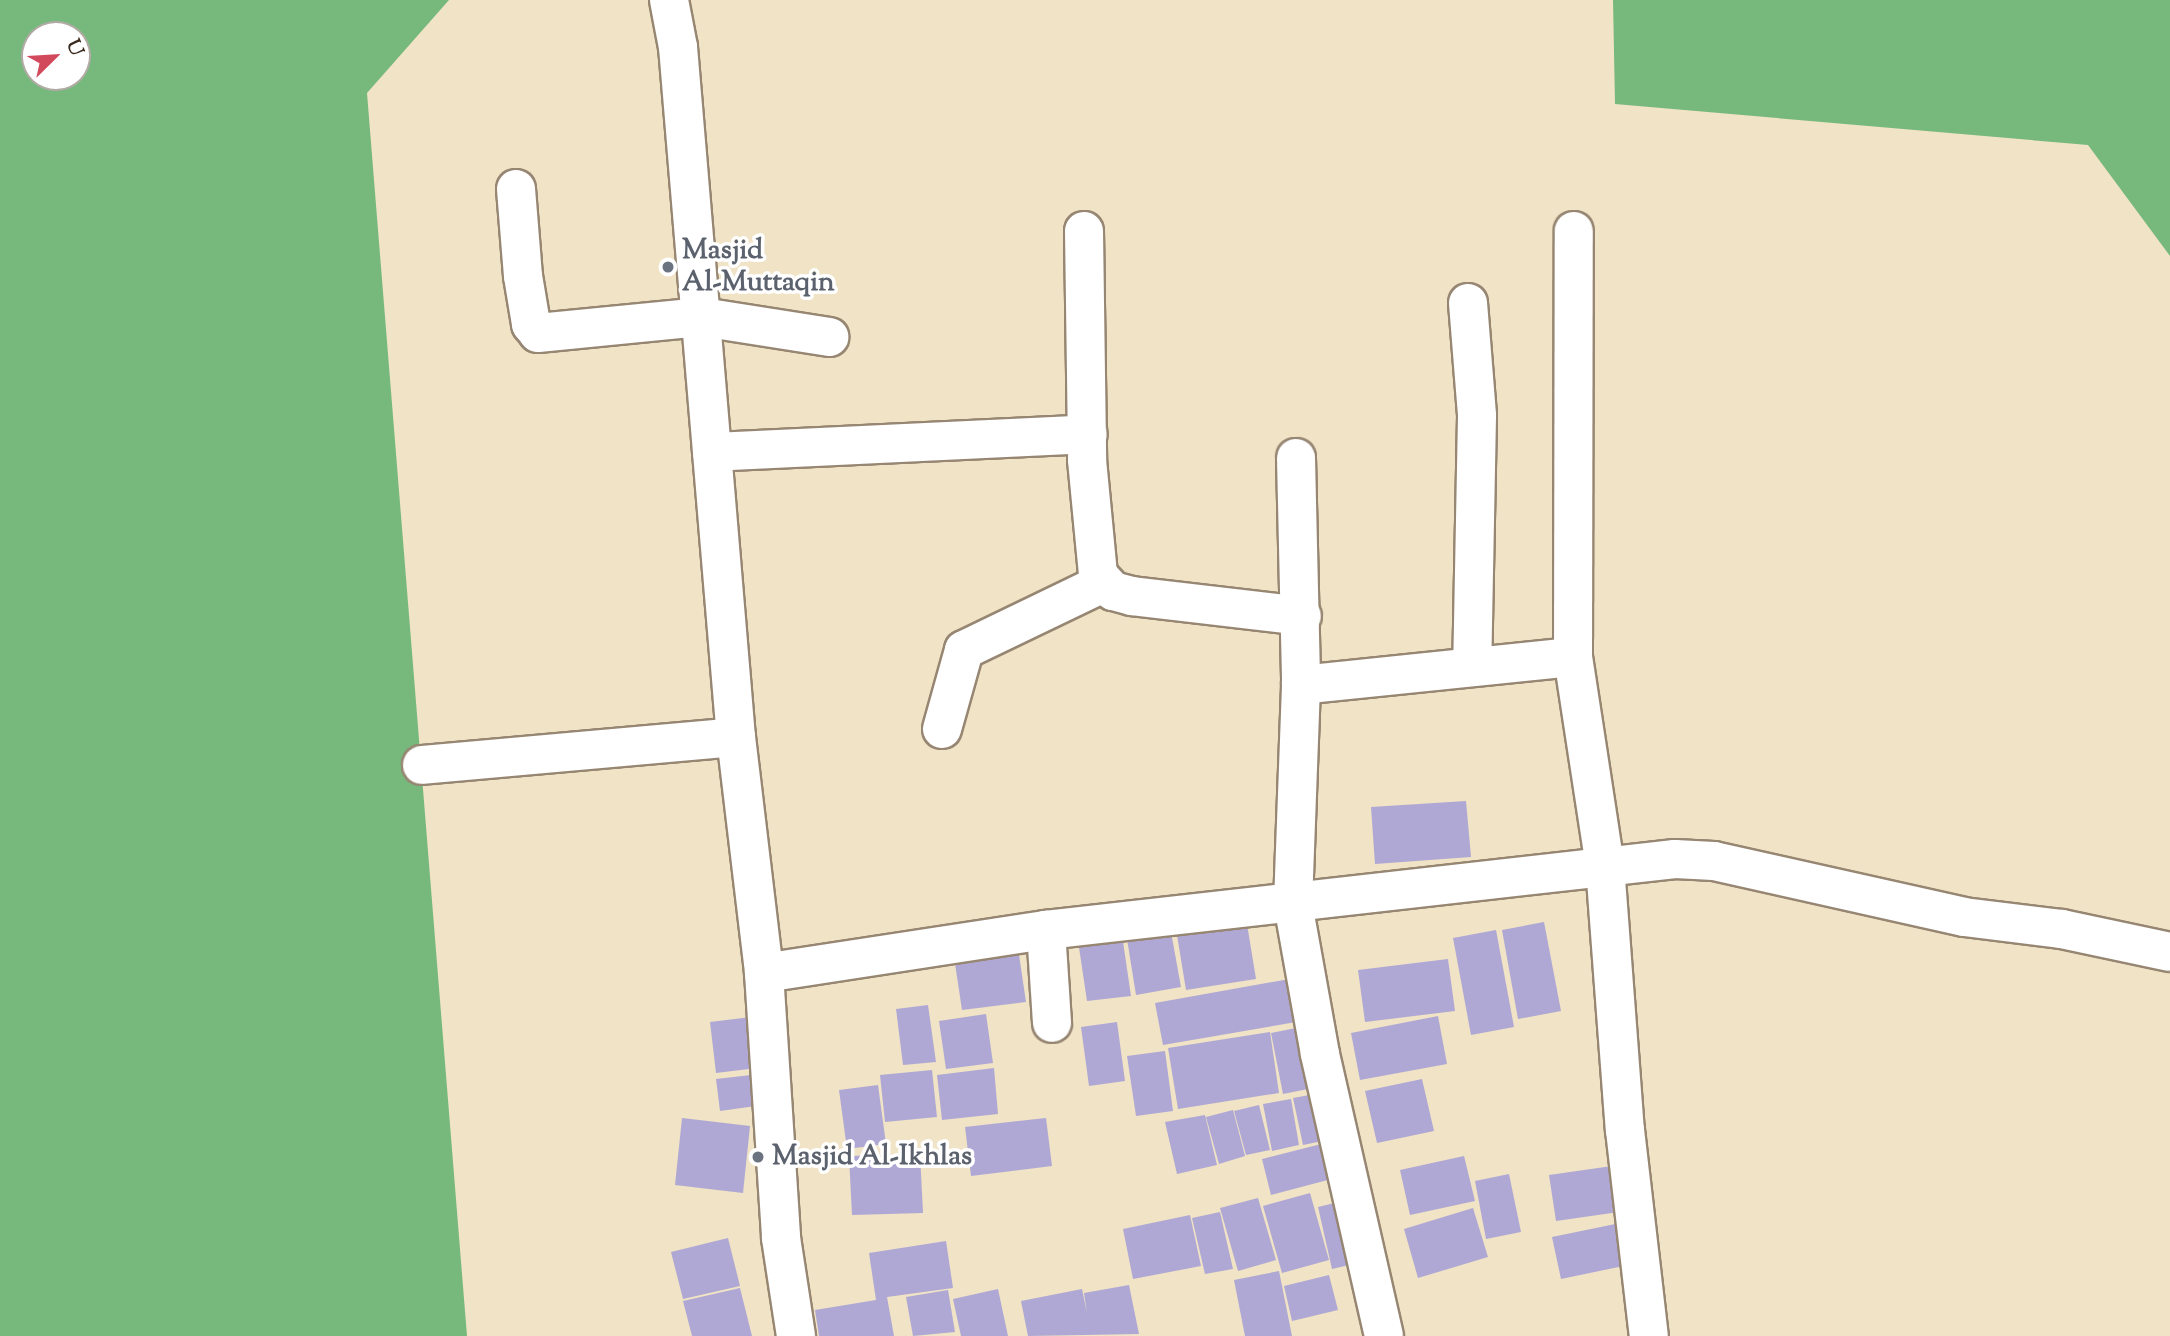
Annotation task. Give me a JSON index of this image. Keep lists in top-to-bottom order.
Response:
{
  "places": ["Masjid Al-Muttaqin", "Masjid Al-Ikhlas"],
  "north": "top right"
}
